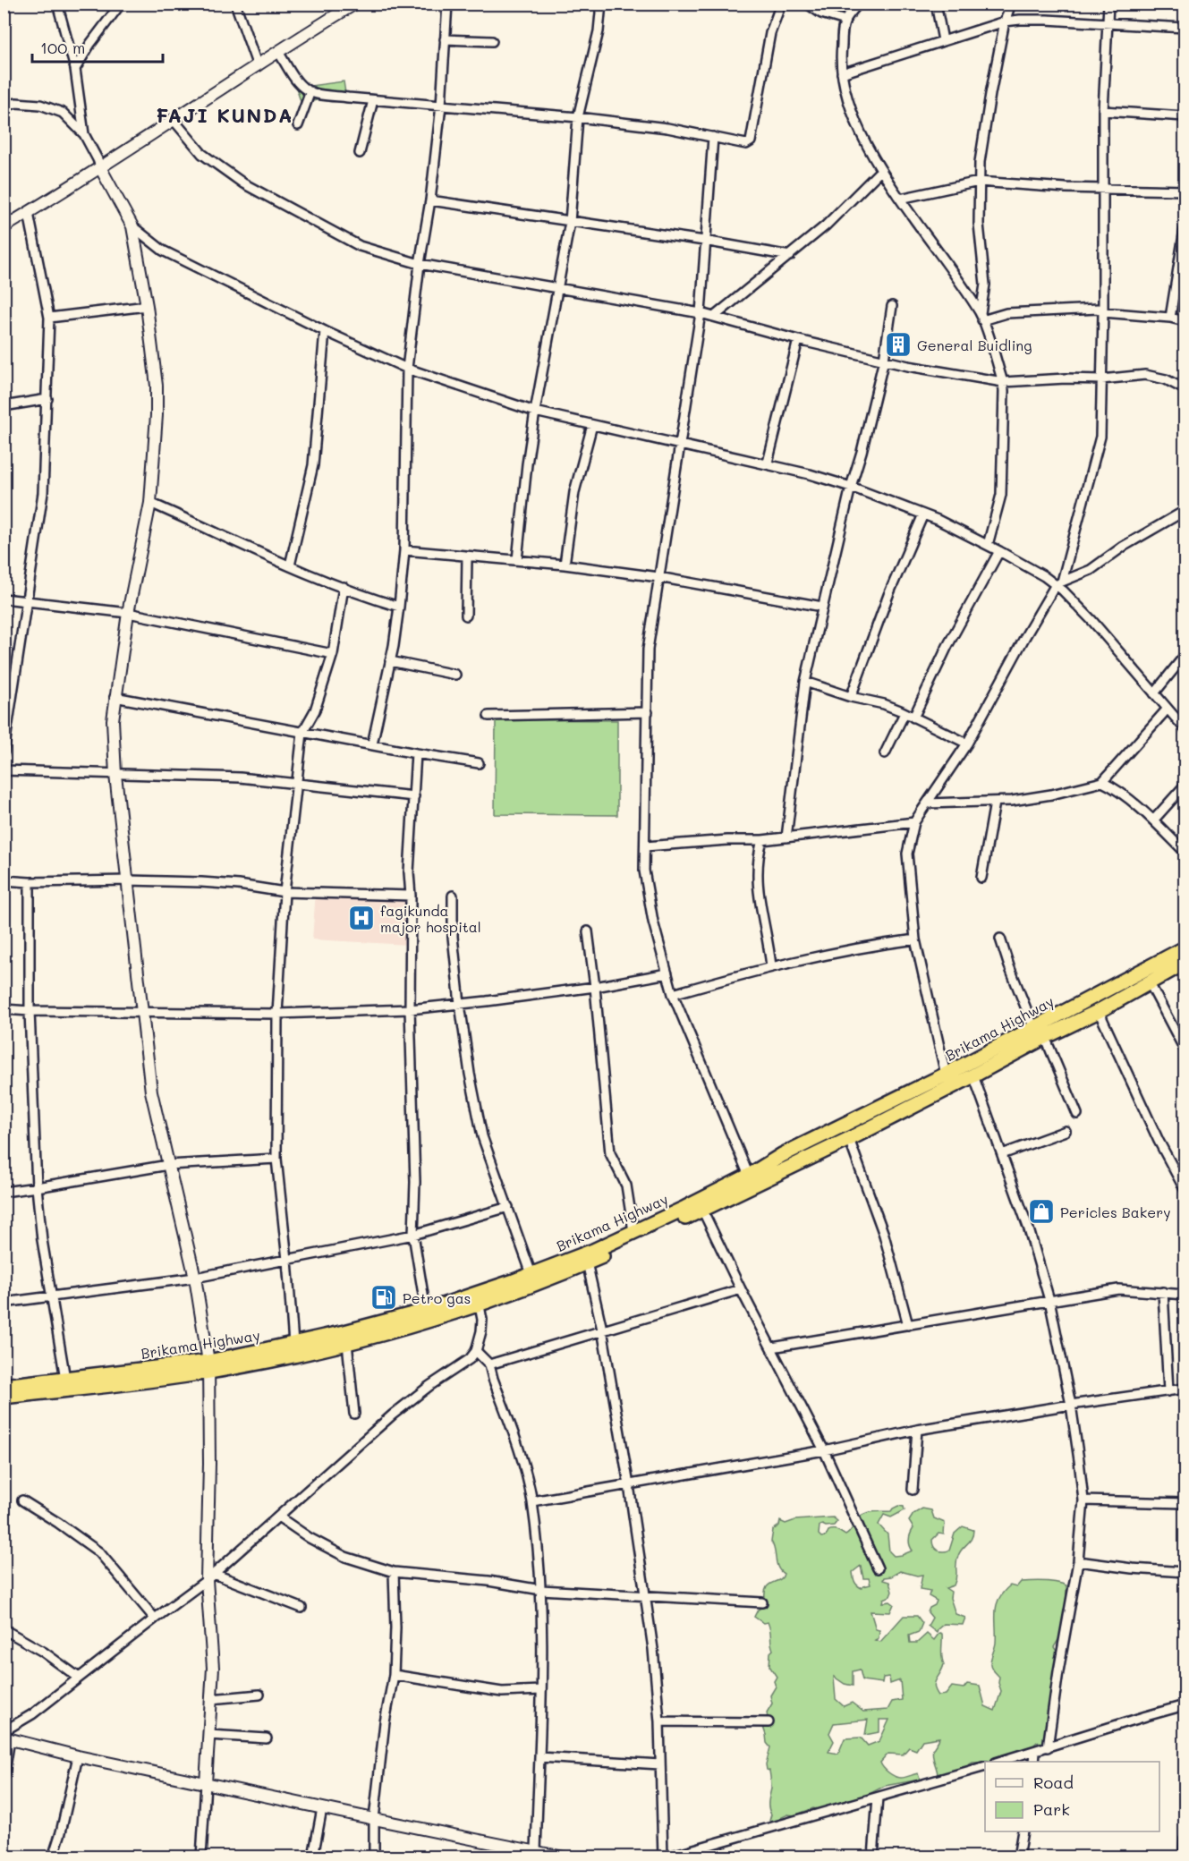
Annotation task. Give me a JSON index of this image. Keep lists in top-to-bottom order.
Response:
{
  "streets": {
    "highway": ["Brikama Highway"]
  },
  "districts": ["FAJI KUNDA"],
  "places": {
    "building": ["General Buidling"],
    "hospital": ["fagikunda major hospital"],
    "shop": ["Pericles Bakery"],
    "fuel station": ["Petro gas"]
  },
  "legend": ["Road", "Park"],
  "scale_bar": "100 m"
}
